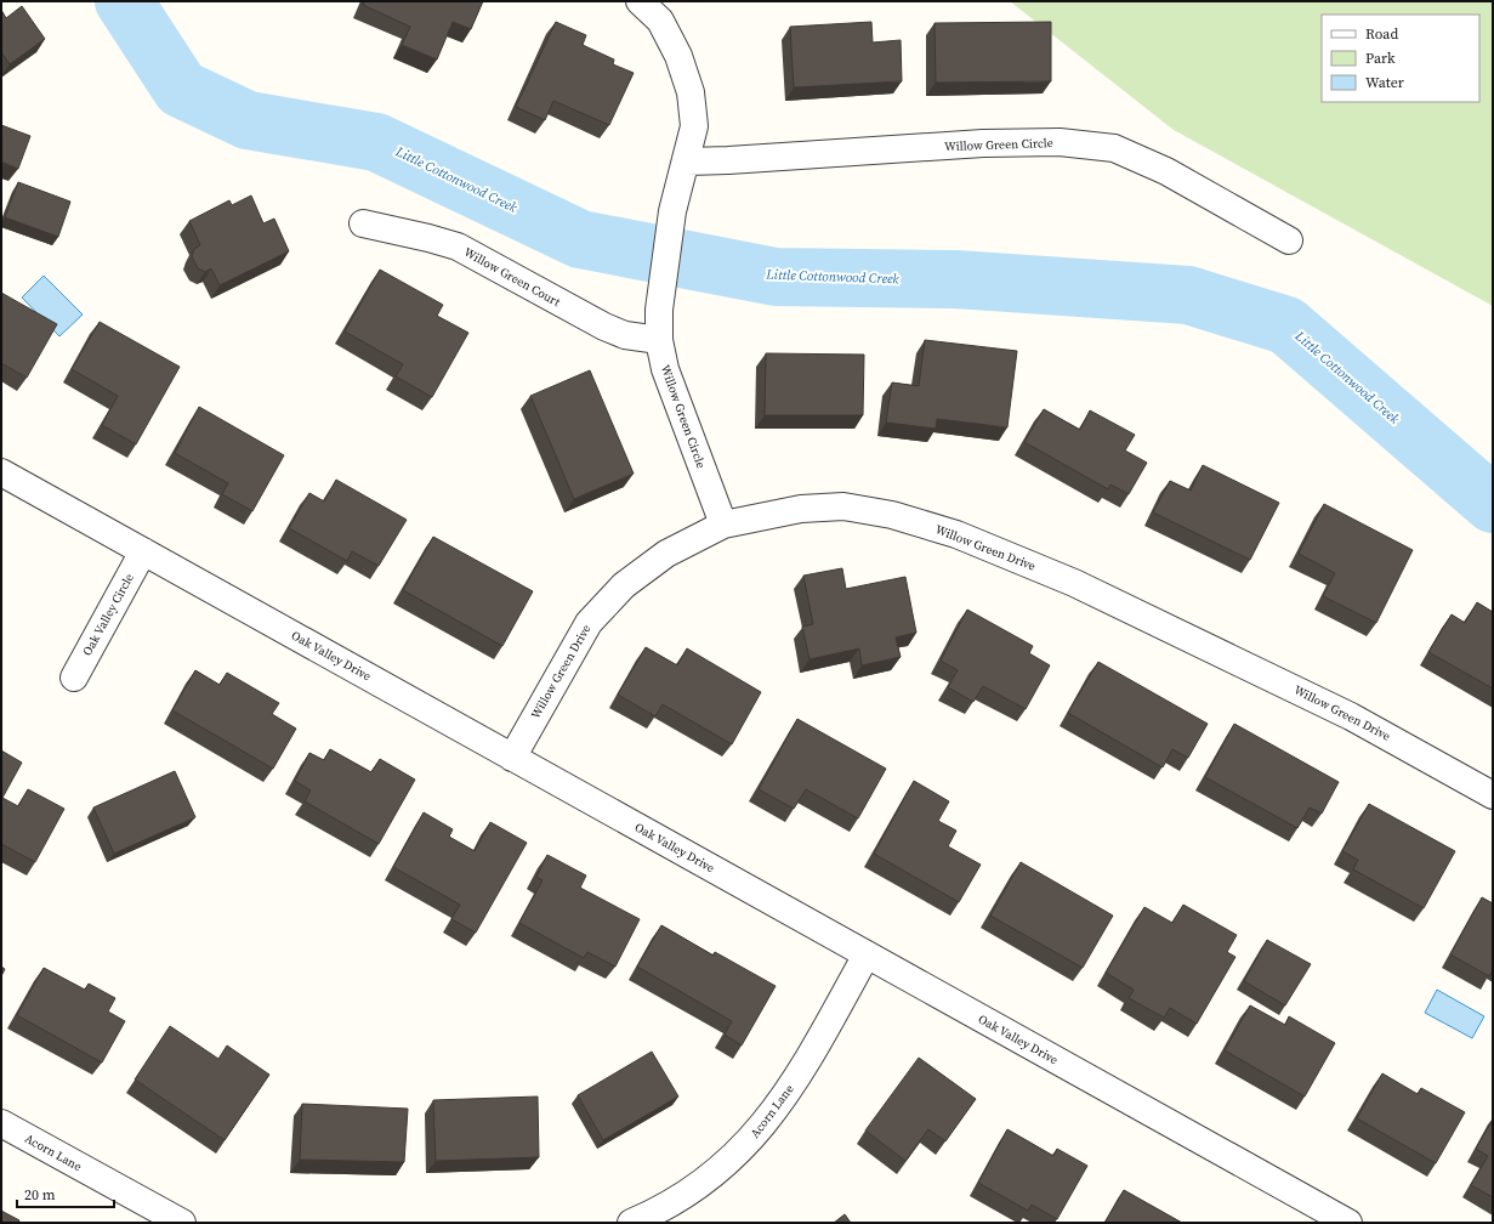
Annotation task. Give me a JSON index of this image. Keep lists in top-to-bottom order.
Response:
{
  "streets": {
    "street": [
      "Willow Green Circle",
      "Willow Green Court",
      "Willow Green Drive",
      "Oak Valley Circle",
      "Oak Valley Drive",
      "Acorn Lane"
    ]
  },
  "crossings": [
    ["Willow Green Circle", "Willow Green Court"],
    ["Willow Green Circle", "Willow Green Drive"],
    ["Willow Green Drive", "Oak Valley Drive"],
    ["Oak Valley Circle", "Oak Valley Drive"],
    ["Oak Valley Drive", "Acorn Lane"]
  ],
  "water": ["Little Cottonwood Creek"],
  "legend": ["Road", "Park", "Water"],
  "scale_bar": "20 m"
}
